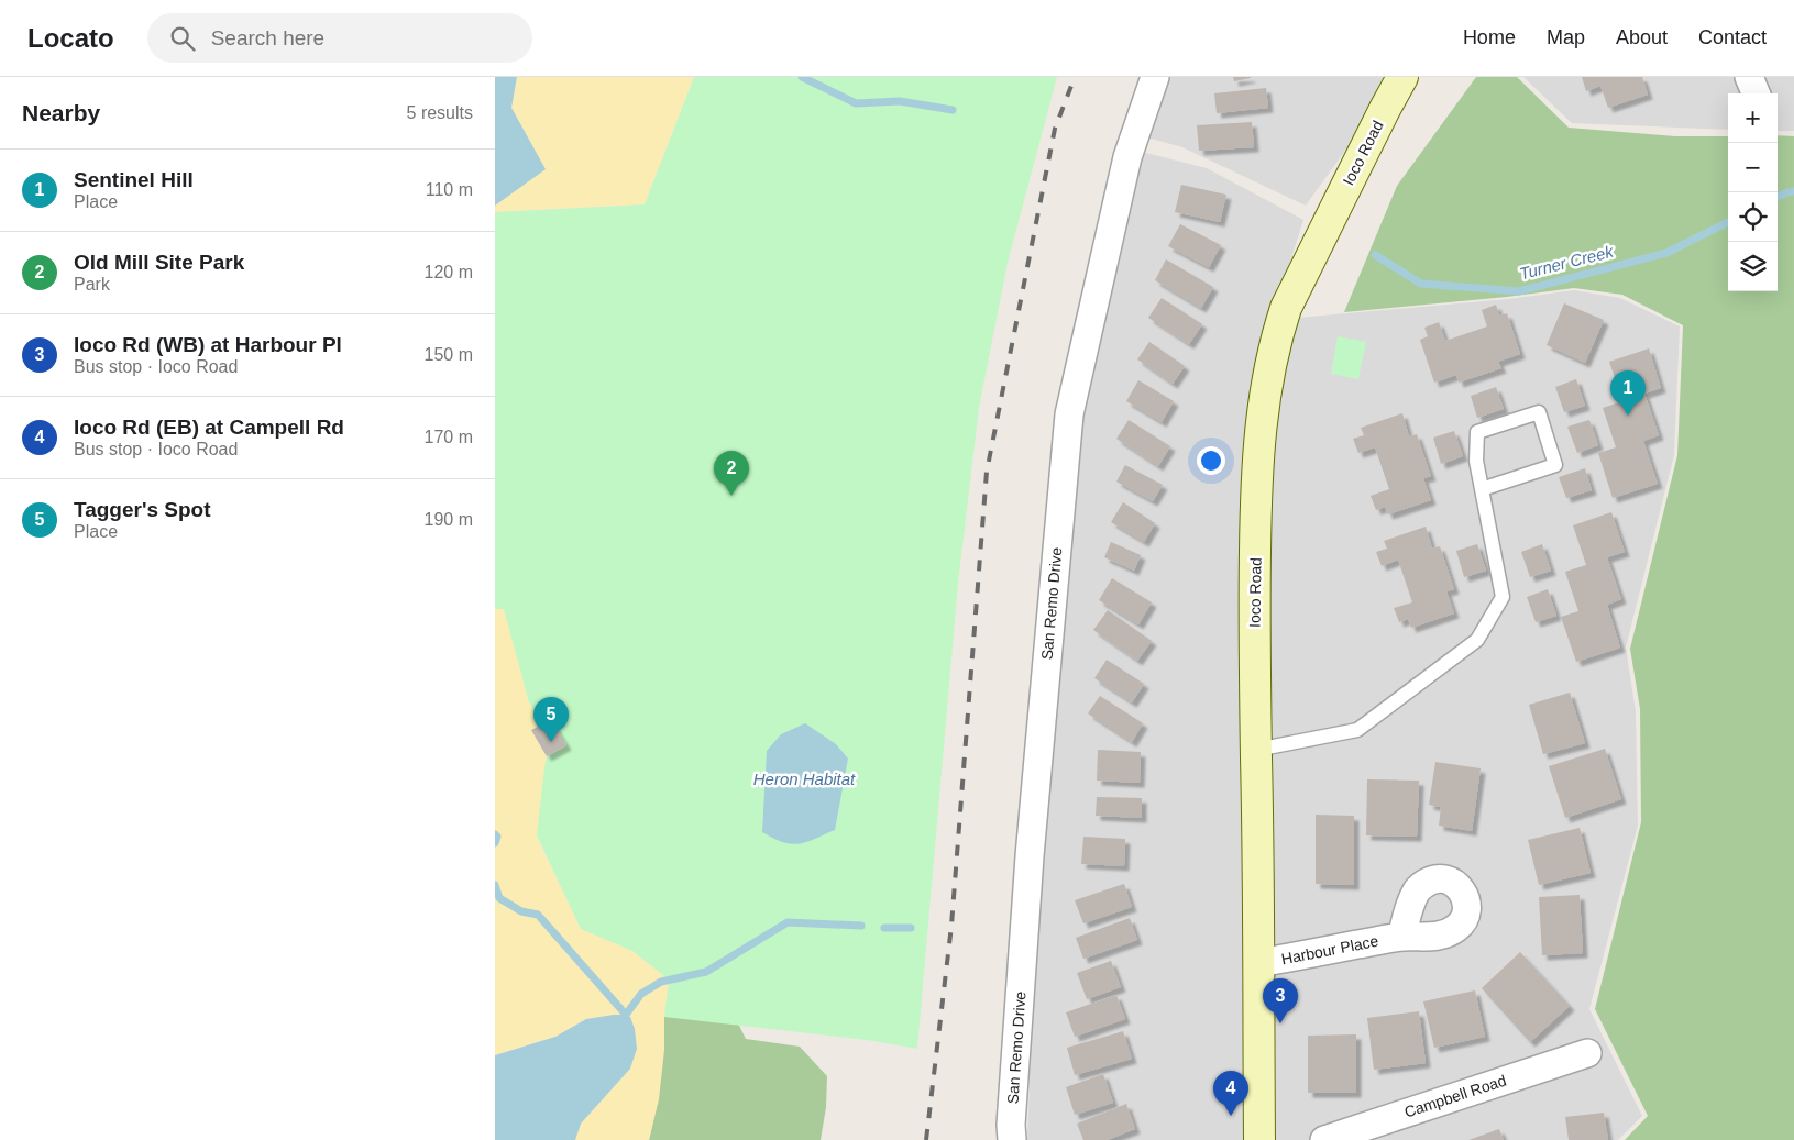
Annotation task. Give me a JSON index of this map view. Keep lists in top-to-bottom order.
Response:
{
  "streets": {
    "main road": ["Ioco Road"],
    "street": ["San Remo Drive", "Harbour Place", "Campbell Road"]
  },
  "crossings": [
    ["Ioco Road", "Harbour Place"]
  ],
  "water": ["Turner Creek", "Heron Habitat"],
  "page": {
    "header": "Locato",
    "search": "Search here",
    "nav": [
      "Home",
      "Map",
      "About",
      "Contact"
    ],
    "heading": ["Nearby", "5 results"],
    "map_buttons": ["+", "−"],
    "list": [
      {
        "mark": "1",
        "name": "Sentinel Hill",
        "note": "Place",
        "value": "110 m"
      },
      {
        "mark": "2",
        "name": "Old Mill Site Park",
        "note": "Park",
        "value": "120 m"
      },
      {
        "mark": "3",
        "name": "Ioco Rd (WB) at Harbour Pl",
        "note": "Bus stop · Ioco Road",
        "value": "150 m"
      },
      {
        "mark": "4",
        "name": "Ioco Rd (EB) at Campell Rd",
        "note": "Bus stop · Ioco Road",
        "value": "170 m"
      },
      {
        "mark": "5",
        "name": "Tagger's Spot",
        "note": "Place",
        "value": "190 m"
      }
    ],
    "pins": [
      "1",
      "2",
      "5",
      "3",
      "4"
    ]
  }
}
